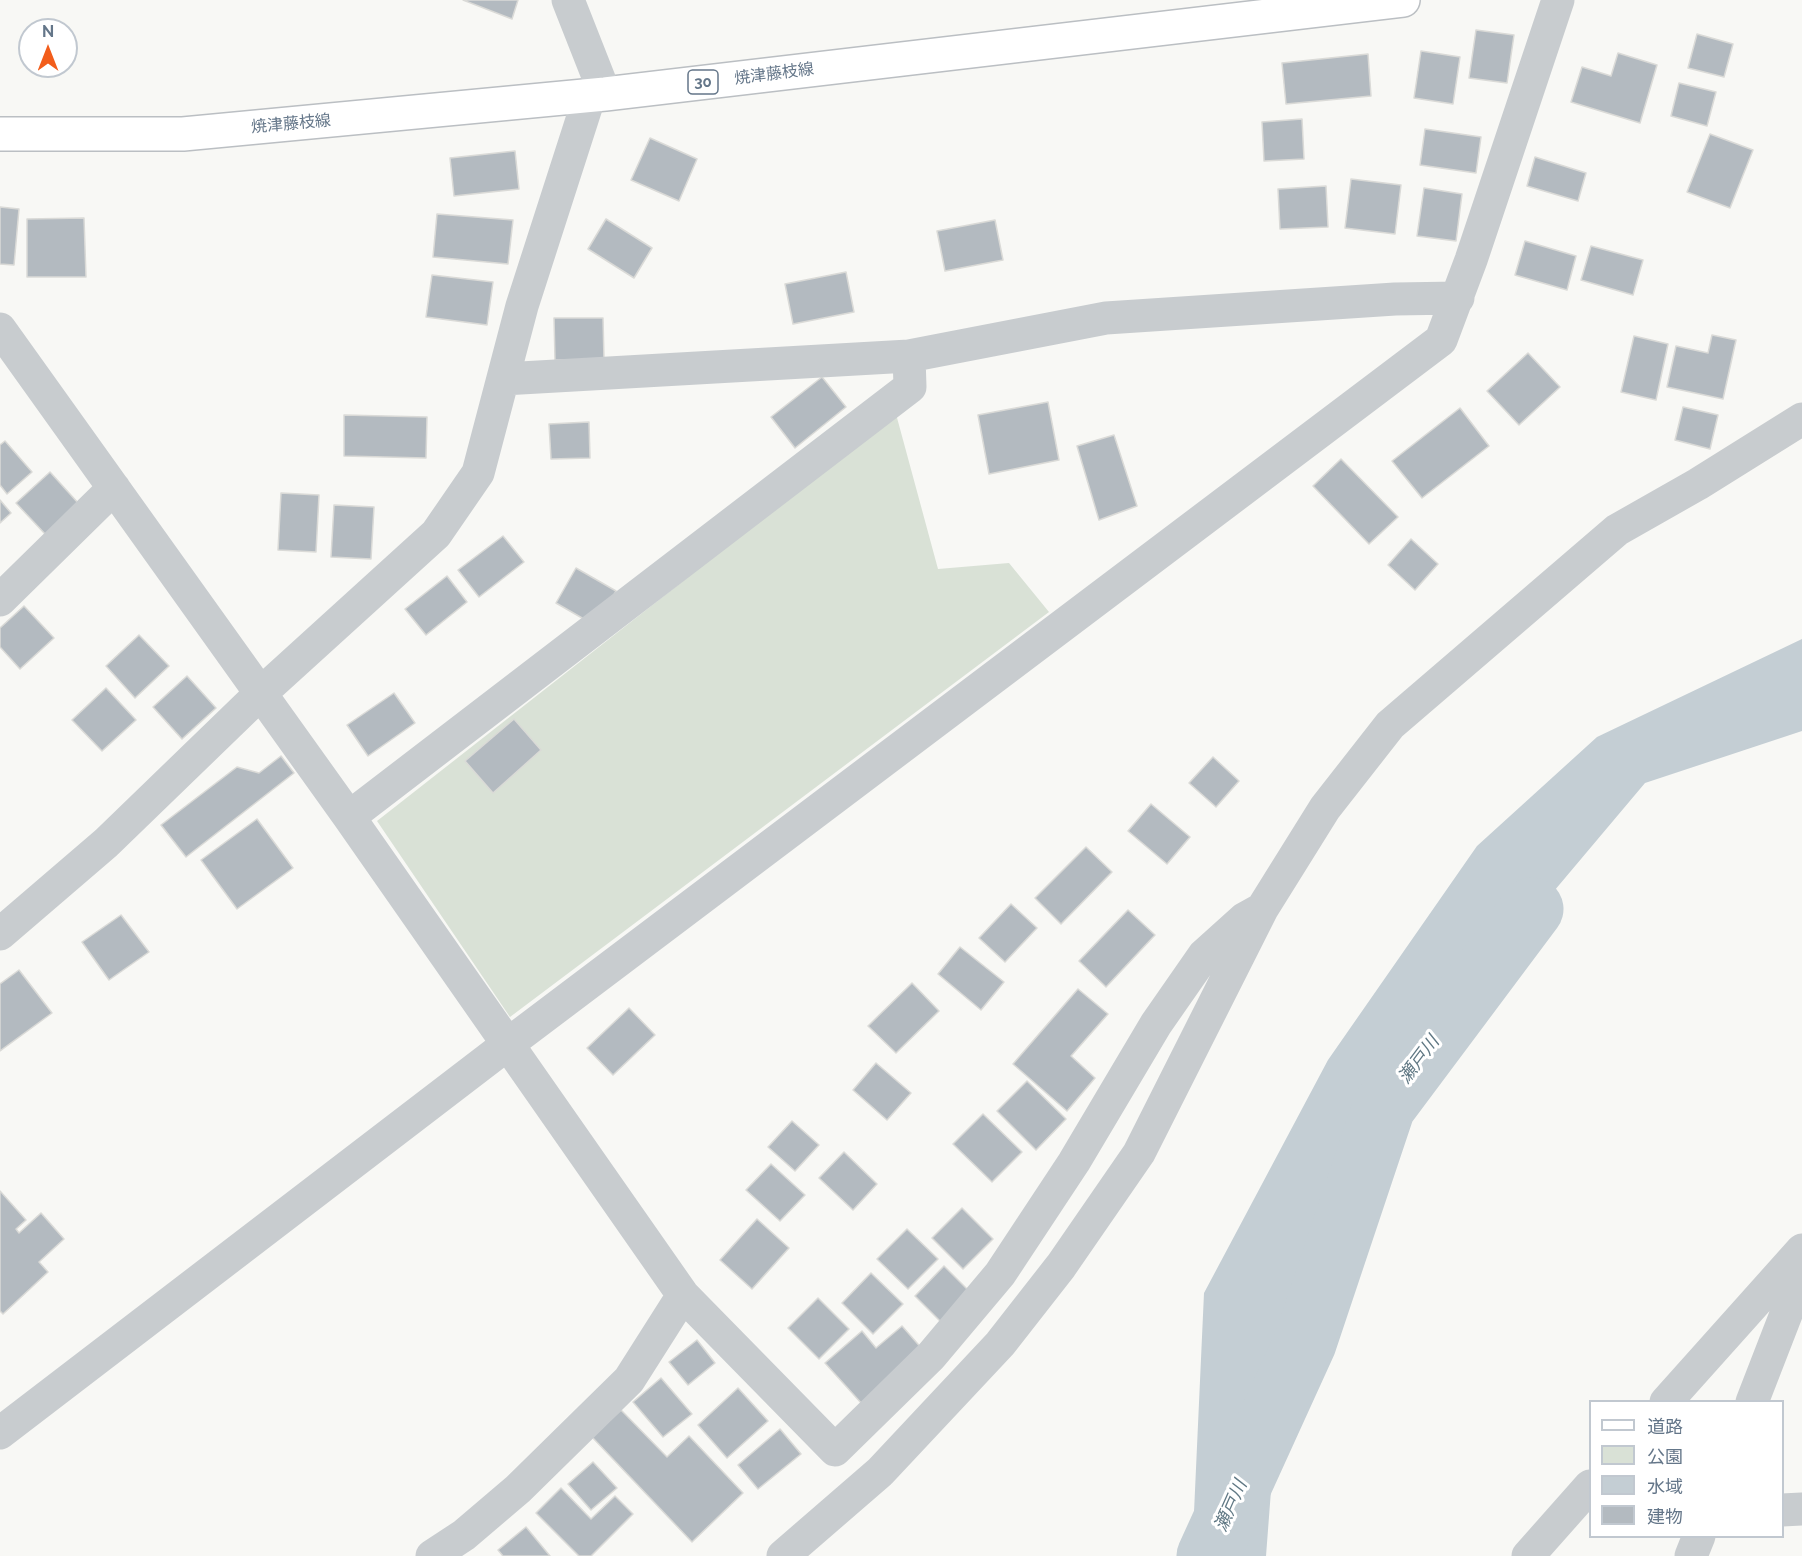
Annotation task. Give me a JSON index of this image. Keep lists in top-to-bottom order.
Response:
{
  "streets": {
    "main road": ["焼津藤枝線", "30"]
  },
  "water": ["瀬戸川"],
  "legend": [
    "道路",
    "公園",
    "水域",
    "建物"
  ],
  "north": "top"
}
